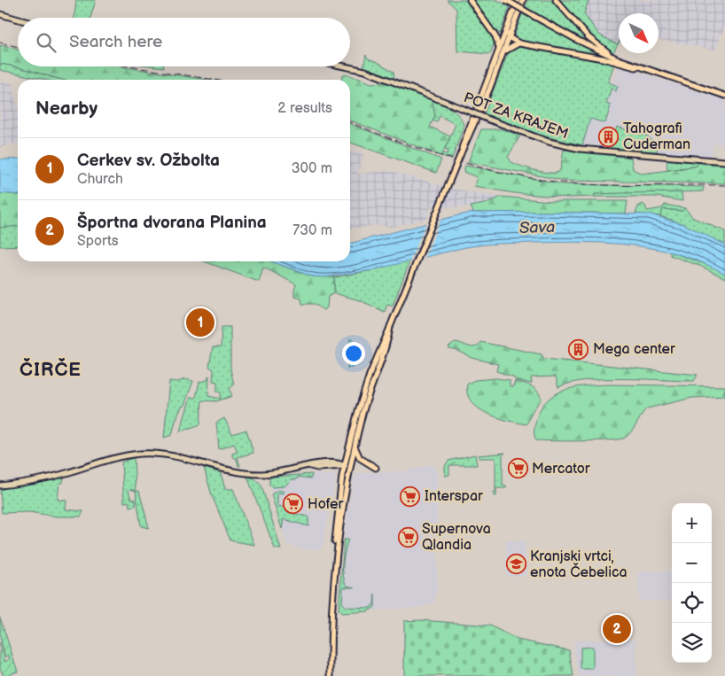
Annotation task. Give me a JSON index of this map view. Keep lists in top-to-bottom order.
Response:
{
  "streets": {
    "street": ["POT ZA KRAJEM"]
  },
  "districts": ["ČIRČE"],
  "water": ["Sava"],
  "places": {
    "building": ["Tahografi Cuderman", "Mega center"],
    "supermarket": [
      "Mercator",
      "Interspar",
      "Hofer",
      "Supernova Qlandia"
    ],
    "school or university": ["Kranjski vrtci, enota Čebelica"]
  },
  "north": "bottom right",
  "page": {
    "search": "Search here",
    "heading": ["Nearby", "2 results"],
    "list": [
      {
        "mark": "1",
        "name": "Cerkev sv. Ožbolta",
        "note": "Church",
        "value": "300 m"
      },
      {
        "mark": "2",
        "name": "Športna dvorana Planina",
        "note": "Sports",
        "value": "730 m"
      }
    ],
    "pins": ["1", "2"],
    "map_buttons": ["+", "−"]
  }
}
